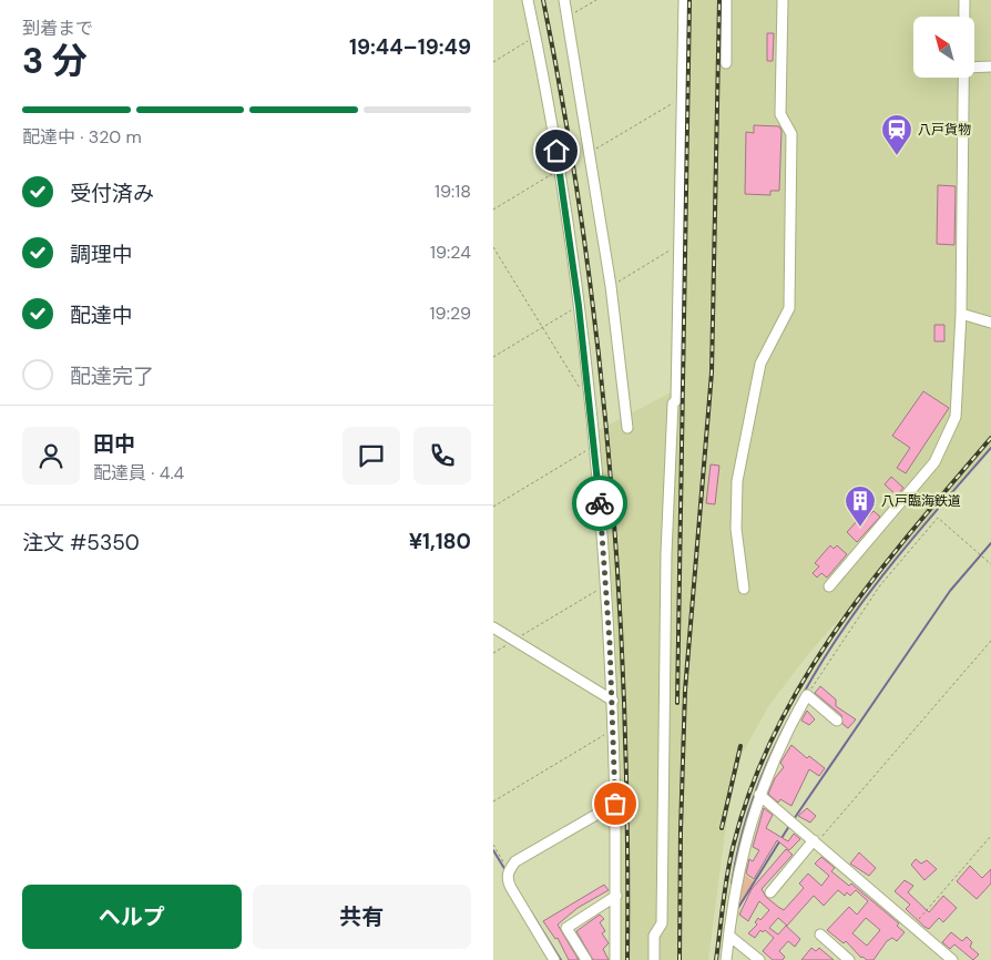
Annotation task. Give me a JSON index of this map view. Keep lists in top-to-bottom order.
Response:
{
  "places": {
    "station": ["八戸貨物"],
    "building": ["八戸臨海鉄道"]
  },
  "north": "top left",
  "page": {
    "heading": ["3 分", "到着まで", "19:44–19:49"],
    "panel": [
      "田中",
      "配達員 · 4.4",
      "注文 #5350",
      "¥1,180"
    ],
    "bar": "配達中 · 320 m",
    "list": [
      ["受付済み", "19:18"],
      ["調理中", "19:24"],
      ["配達中", "19:29"],
      "配達完了"
    ],
    "buttons": ["ヘルプ", "共有"]
  }
}
